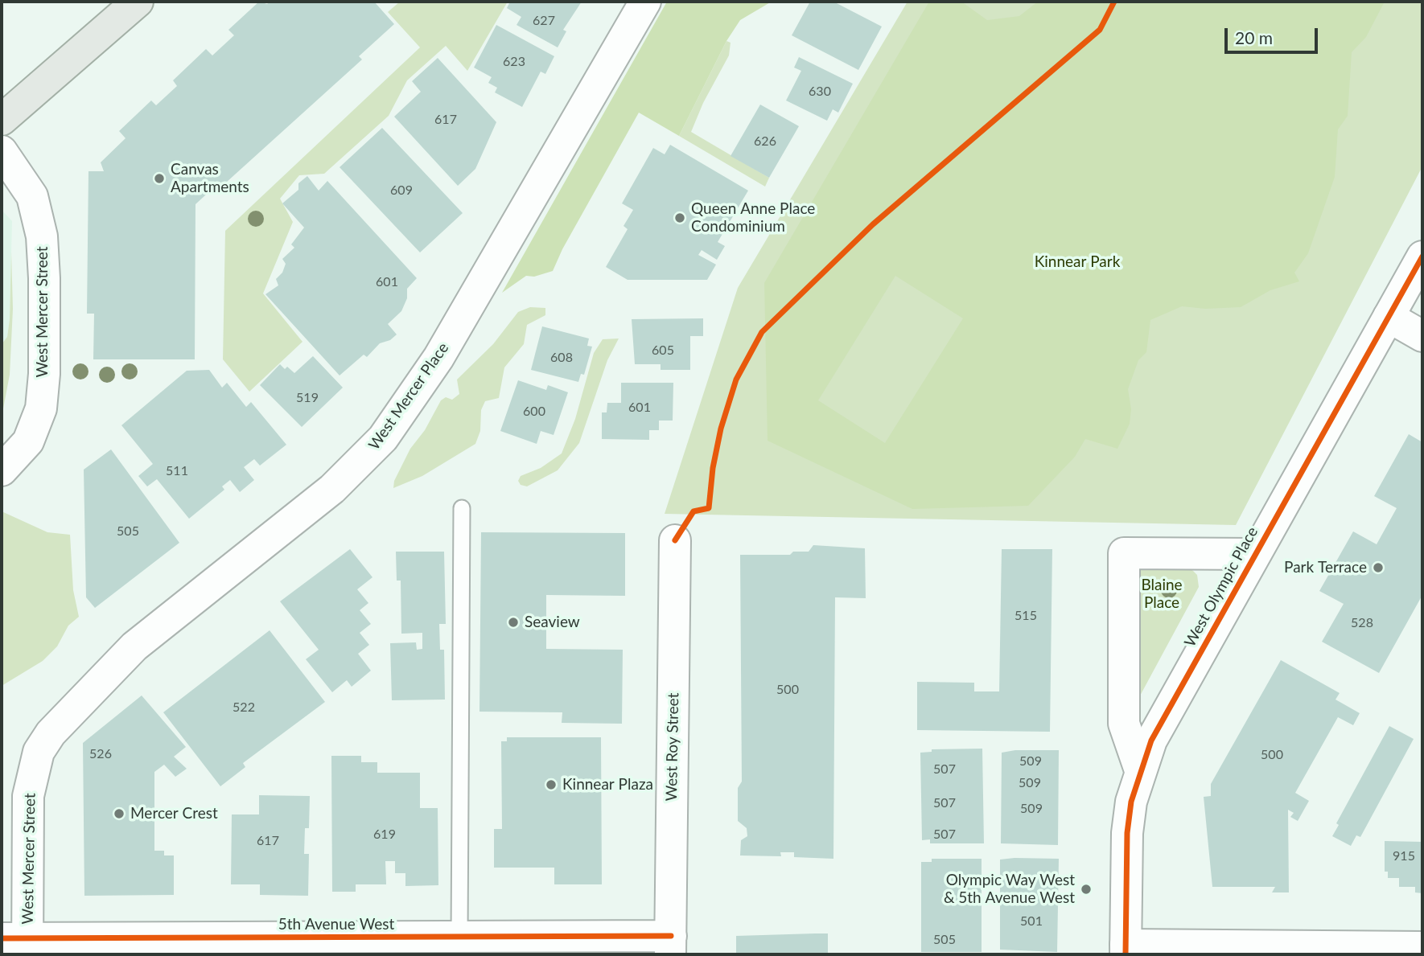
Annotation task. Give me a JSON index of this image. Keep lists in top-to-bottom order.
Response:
{
  "streets": {
    "street": [
      "West Mercer Street",
      "West Mercer Place",
      "West Olympic Place",
      "West Roy Street",
      "5th Avenue West"
    ]
  },
  "crossings": [
    ["West Mercer Street", "West Mercer Place"],
    ["West Mercer Street", "5th Avenue West"],
    ["West Roy Street", "5th Avenue West"]
  ],
  "parks": ["Kinnear Park", "Blaine Place"],
  "places": [
    "Canvas Apartments",
    "Queen Anne Place Condominium",
    "Park Terrace",
    "Seaview",
    "Kinnear Plaza",
    "Mercer Crest",
    "Olympic Way West & 5th Avenue West"
  ],
  "house_numbers": [
    "627",
    "623",
    "630",
    "617",
    "626",
    "609",
    "601",
    "605",
    "608",
    "519",
    "601",
    "600",
    "511",
    "505",
    "515",
    "528",
    "500",
    "522",
    "526",
    "500",
    "509",
    "507",
    "509",
    "507",
    "509",
    "619",
    "507",
    "617",
    "915",
    "501",
    "505"
  ],
  "scale_bar": "20 m"
}
